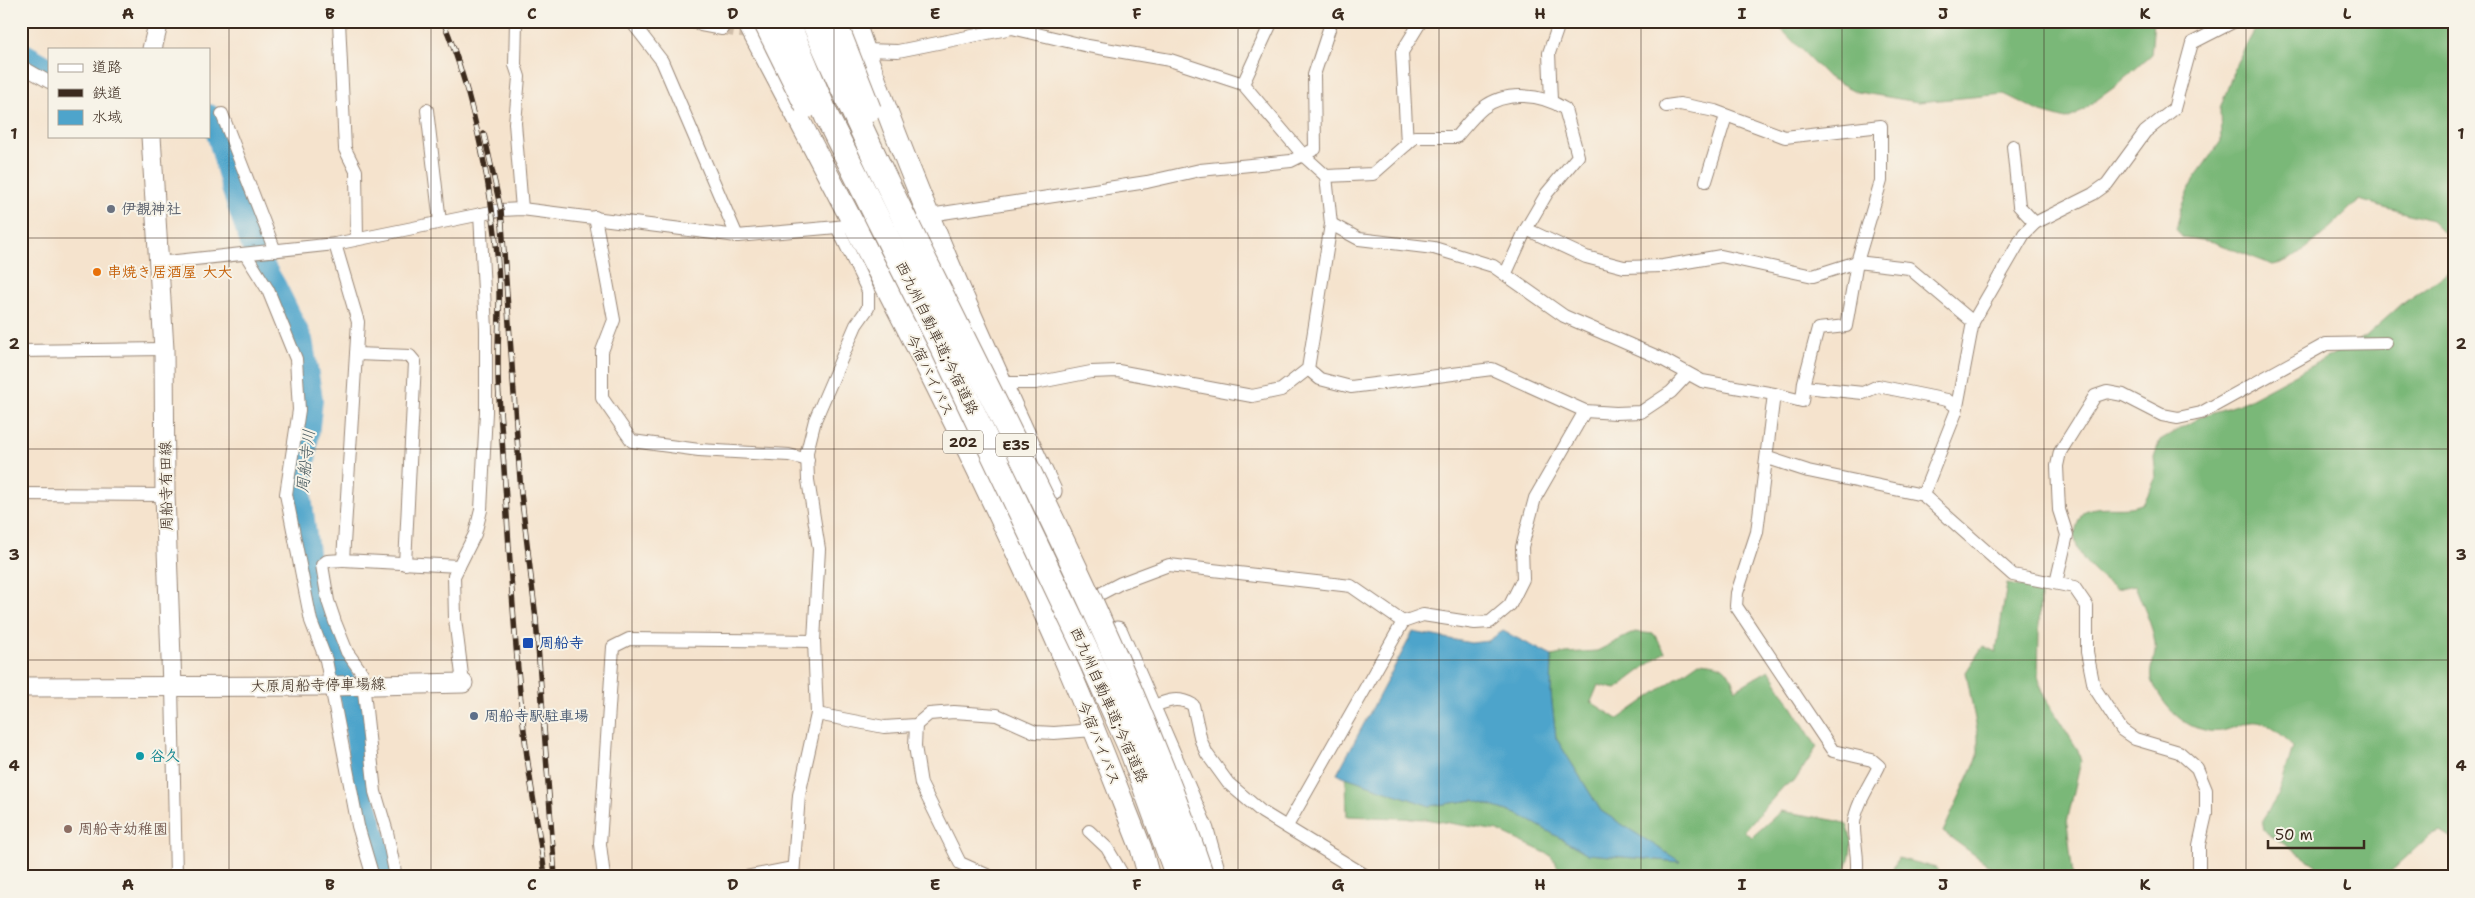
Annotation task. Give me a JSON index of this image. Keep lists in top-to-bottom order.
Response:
{
  "streets": {
    "highway": [
      "西九州自動車道;今宿道路",
      "今宿バイパス",
      "202",
      "E35"
    ],
    "main road": ["周船寺有田線", "大原周船寺停車場線"]
  },
  "crossings": [
    ["周船寺有田線", "大原周船寺停車場線"]
  ],
  "water": ["周船寺川"],
  "places": {
    "other": [
      "伊覩神社",
      "串焼き居酒屋 大大",
      "周船寺駅駐車場",
      "谷久",
      "周船寺幼稚園"
    ],
    "transit": ["周船寺"]
  },
  "legend": ["道路", "鉄道", "水域"],
  "scale_bar": "50 m",
  "grid": {
    "columns": [
      "A",
      "B",
      "C",
      "D",
      "E",
      "F",
      "G",
      "H",
      "I",
      "J",
      "K",
      "L"
    ],
    "rows": [
      "1",
      "2",
      "3",
      "4"
    ]
  }
}
